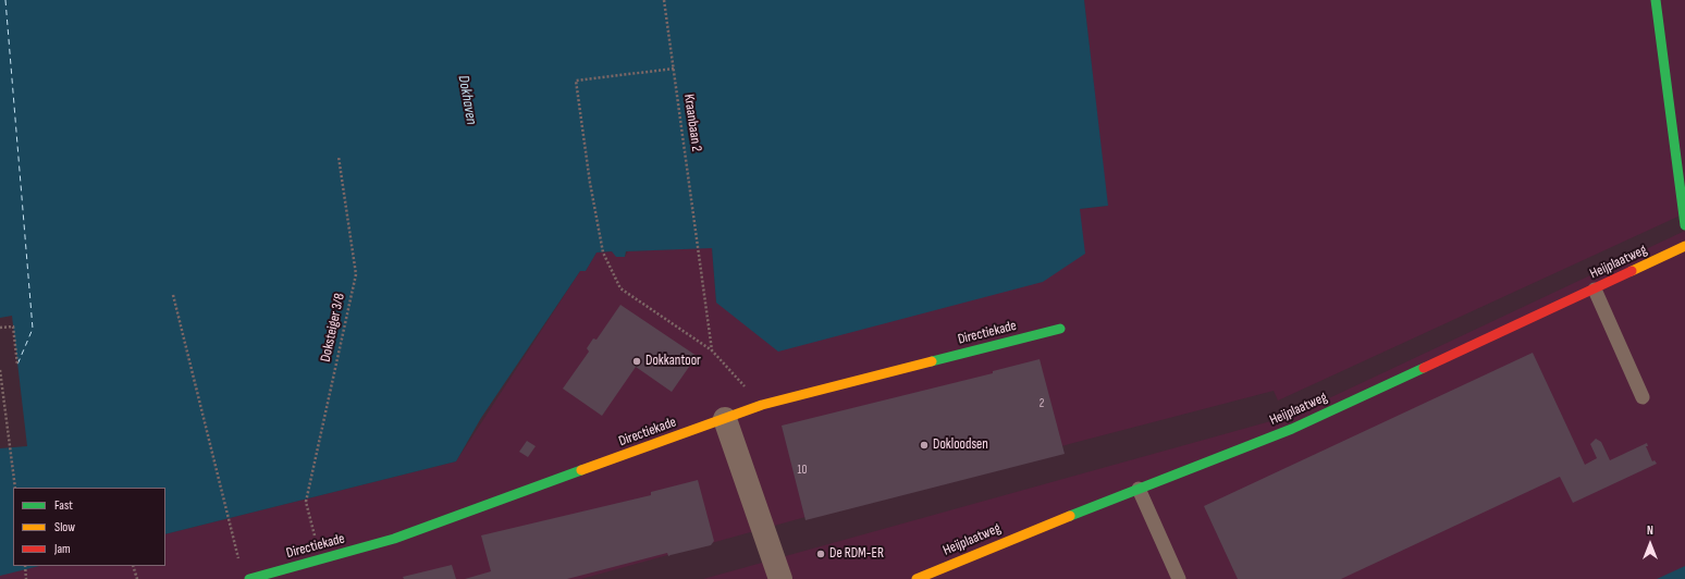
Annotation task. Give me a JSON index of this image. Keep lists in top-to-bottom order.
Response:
{
  "streets": {
    "street": ["Heijplaatweg", "Directiekade"],
    "path": ["Kraanbaan 2", "Doksteiger 3/8"]
  },
  "crossings": [
    ["Doksteiger 3/8", "Directiekade"]
  ],
  "water": ["Dokhaven"],
  "places": ["Dokkantoor", "Dokloodsen", "De RDM-ER"],
  "house_numbers": ["2", "10"],
  "legend": ["Fast", "Slow", "Jam"],
  "north": "top"
}
